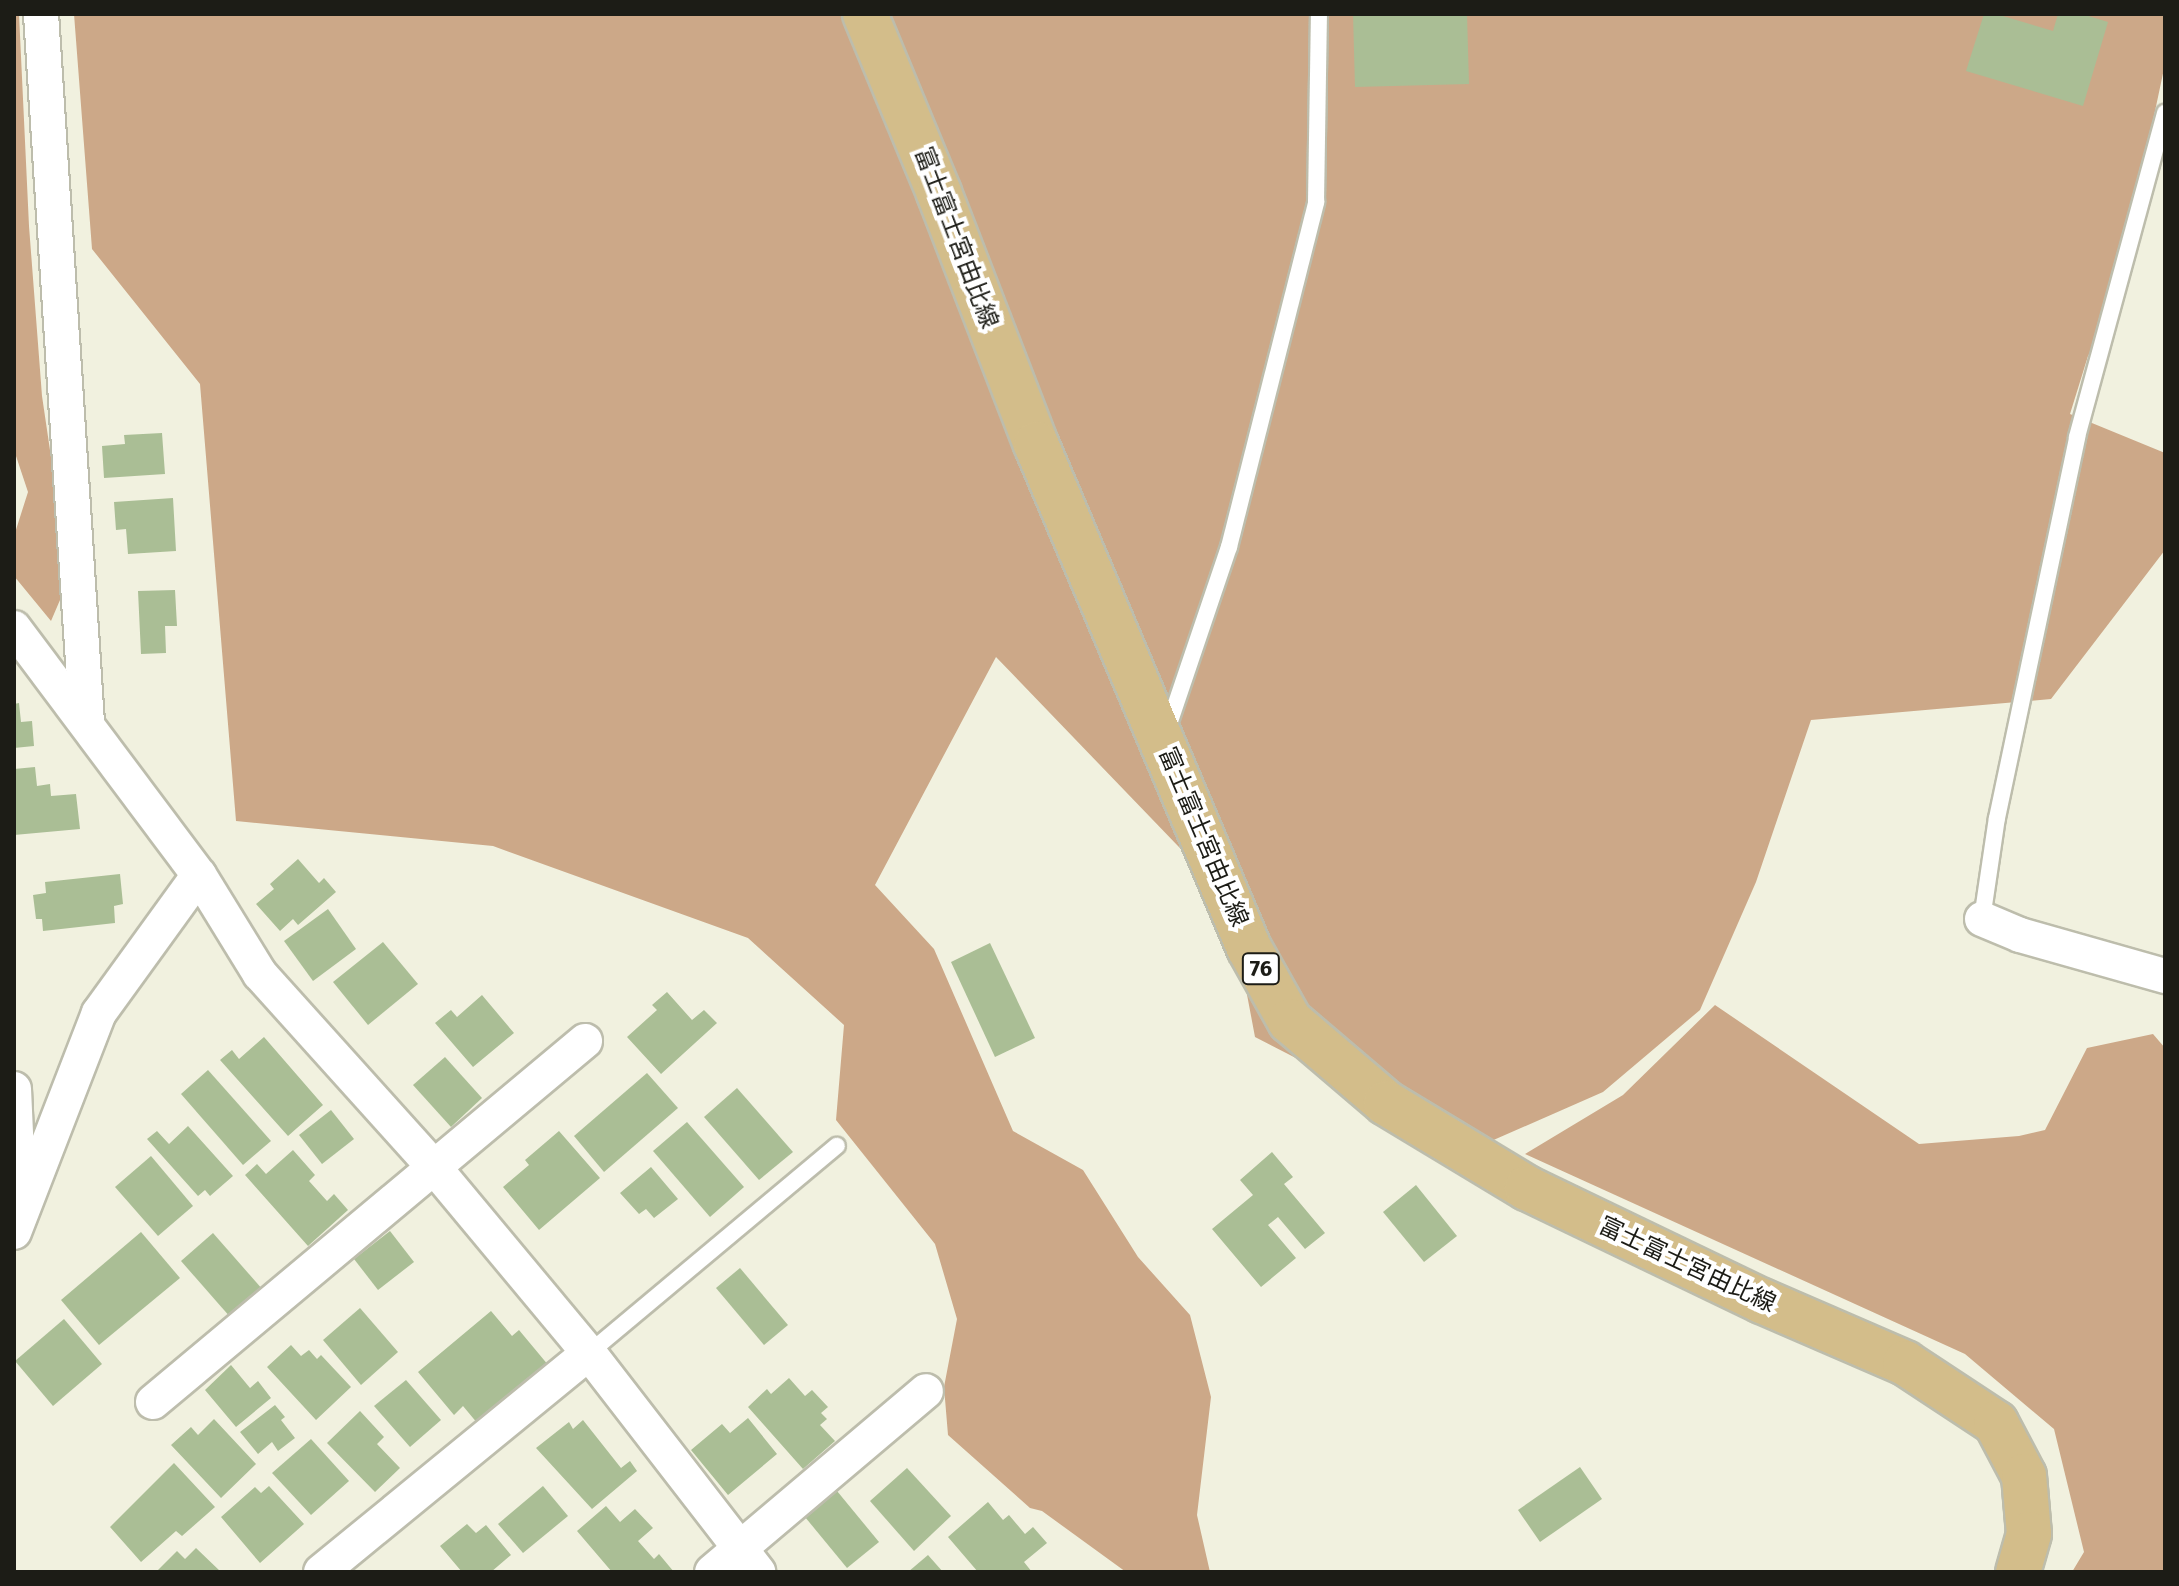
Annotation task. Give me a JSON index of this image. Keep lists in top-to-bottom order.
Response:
{
  "streets": {
    "main road": ["富士富士宮由比線", "76"]
  }
}
